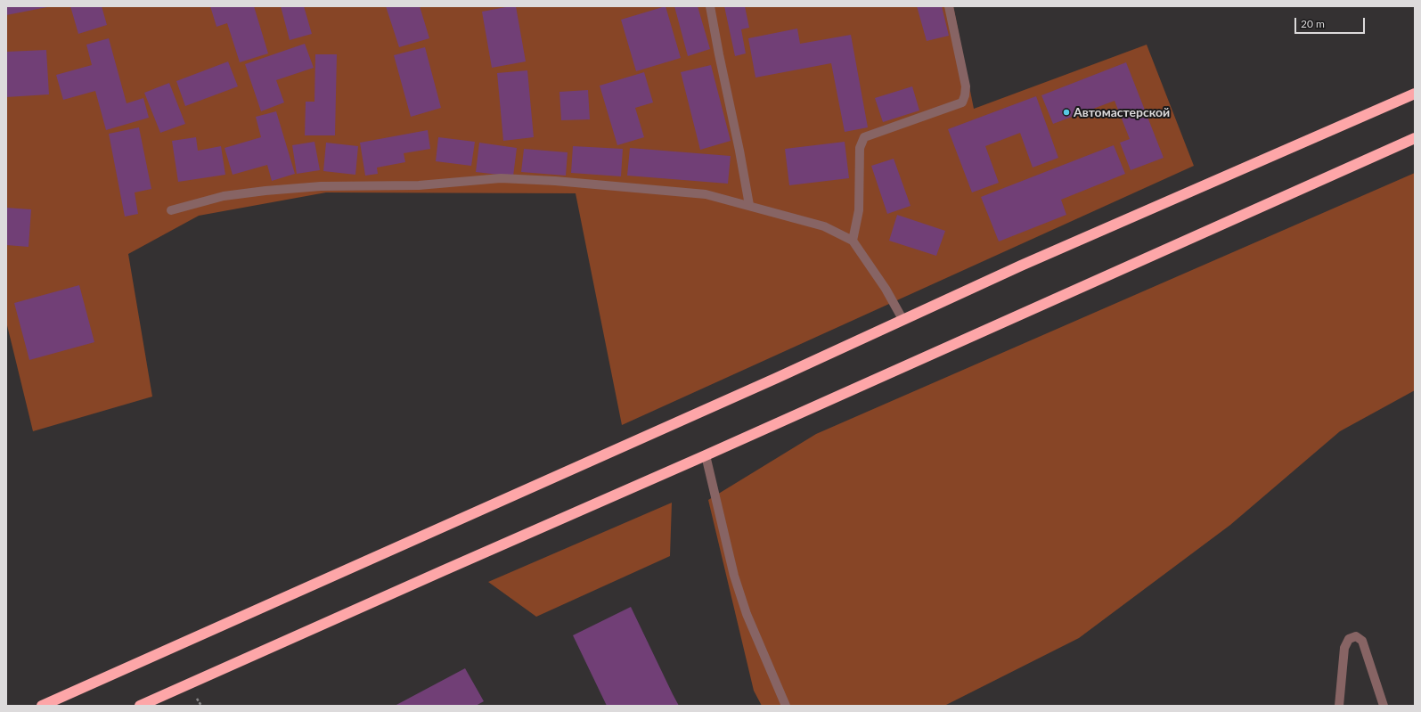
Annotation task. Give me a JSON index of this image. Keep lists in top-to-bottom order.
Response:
{
  "places": ["Автомастерской"],
  "scale_bar": "20 m"
}
